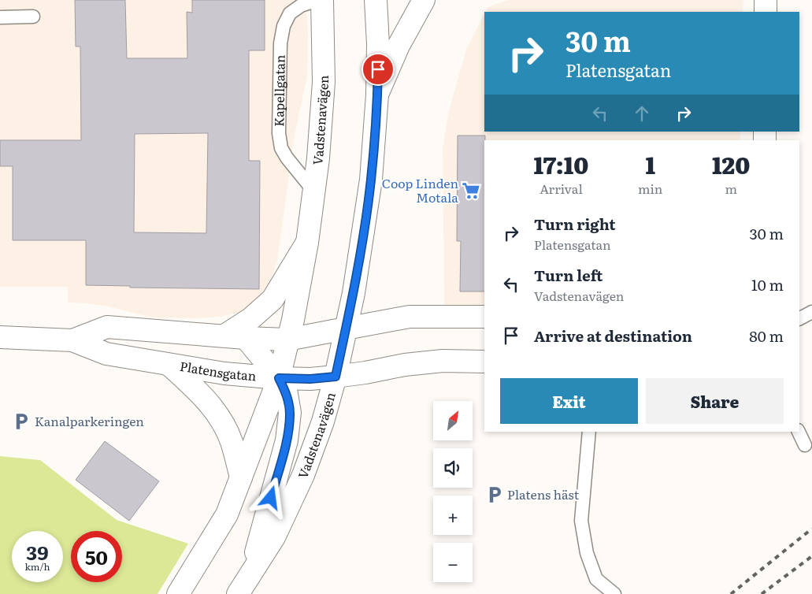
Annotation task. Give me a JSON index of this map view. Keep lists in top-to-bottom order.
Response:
{
  "streets": {
    "main road": ["Vadstenavägen", "Platensgatan"],
    "lane": ["Kapellgatan"]
  },
  "crossings": [
    ["Kapellgatan", "Vadstenavägen"],
    ["Vadstenavägen", "Platensgatan"]
  ],
  "places": {
    "supermarket": ["Coop Linden Motala"],
    "parking": ["Kanalparkeringen", "Platens häst"]
  },
  "north": "top right",
  "page": {
    "turn": ["30 m", "Platensgatan"],
    "eta": [
      "17:10",
      "Arrival",
      "1",
      "min",
      "120",
      "m"
    ],
    "list": [
      {
        "name": "Turn right",
        "note": "Platensgatan",
        "value": "30 m"
      },
      {
        "name": "Turn left",
        "note": "Vadstenavägen",
        "value": "10 m"
      },
      {
        "name": "Arrive at destination",
        "value": "80 m"
      }
    ],
    "buttons": ["Exit", "Share"],
    "map_buttons": ["+", "−"],
    "speed": "39 km/h",
    "limit": "50"
  }
}
